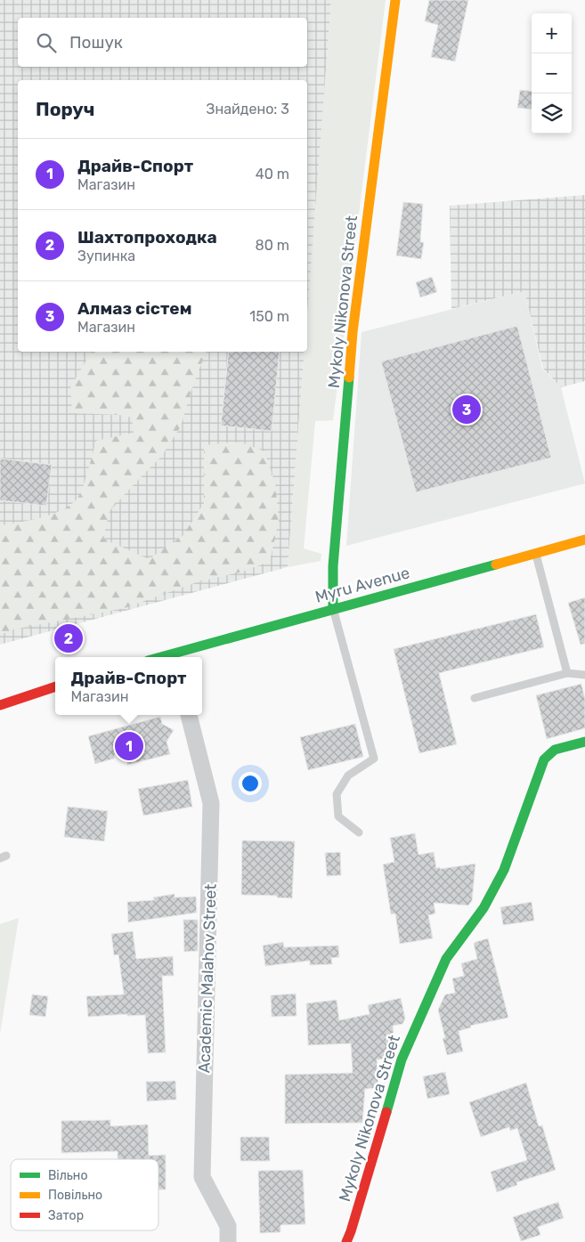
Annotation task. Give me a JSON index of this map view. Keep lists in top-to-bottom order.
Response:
{
  "streets": {
    "street": ["Mykoly Nikonova Street", "Myru Avenue", "Academic Malahov Street"]
  },
  "crossings": [
    ["Mykoly Nikonova Street", "Myru Avenue"]
  ],
  "legend": ["Вільно", "Повільно", "Затор"],
  "page": {
    "map_buttons": ["+", "−"],
    "search": "Пошук",
    "heading": ["Поруч", "Знайдено: 3"],
    "list": [
      {
        "mark": "1",
        "name": "Драйв-Спорт",
        "note": "Магазин",
        "value": "40 m"
      },
      {
        "mark": "2",
        "name": "Шахтопроходка",
        "note": "Зупинка",
        "value": "80 m"
      },
      {
        "mark": "3",
        "name": "Алмаз сістем",
        "note": "Магазин",
        "value": "150 m"
      }
    ],
    "pins": ["3", "2", "1"],
    "popup": ["Драйв-Спорт", "Магазин"]
  }
}
